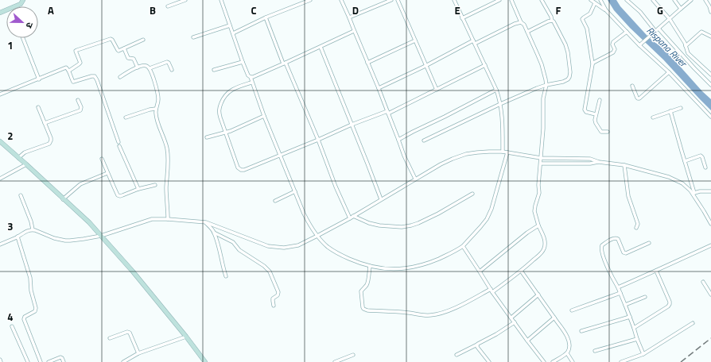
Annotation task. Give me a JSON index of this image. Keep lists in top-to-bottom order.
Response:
{
  "water": ["Rispana River"],
  "north": "right",
  "grid": {
    "columns": [
      "A",
      "B",
      "C",
      "D",
      "E",
      "F",
      "G"
    ],
    "rows": [
      "1",
      "2",
      "3",
      "4"
    ]
  }
}
